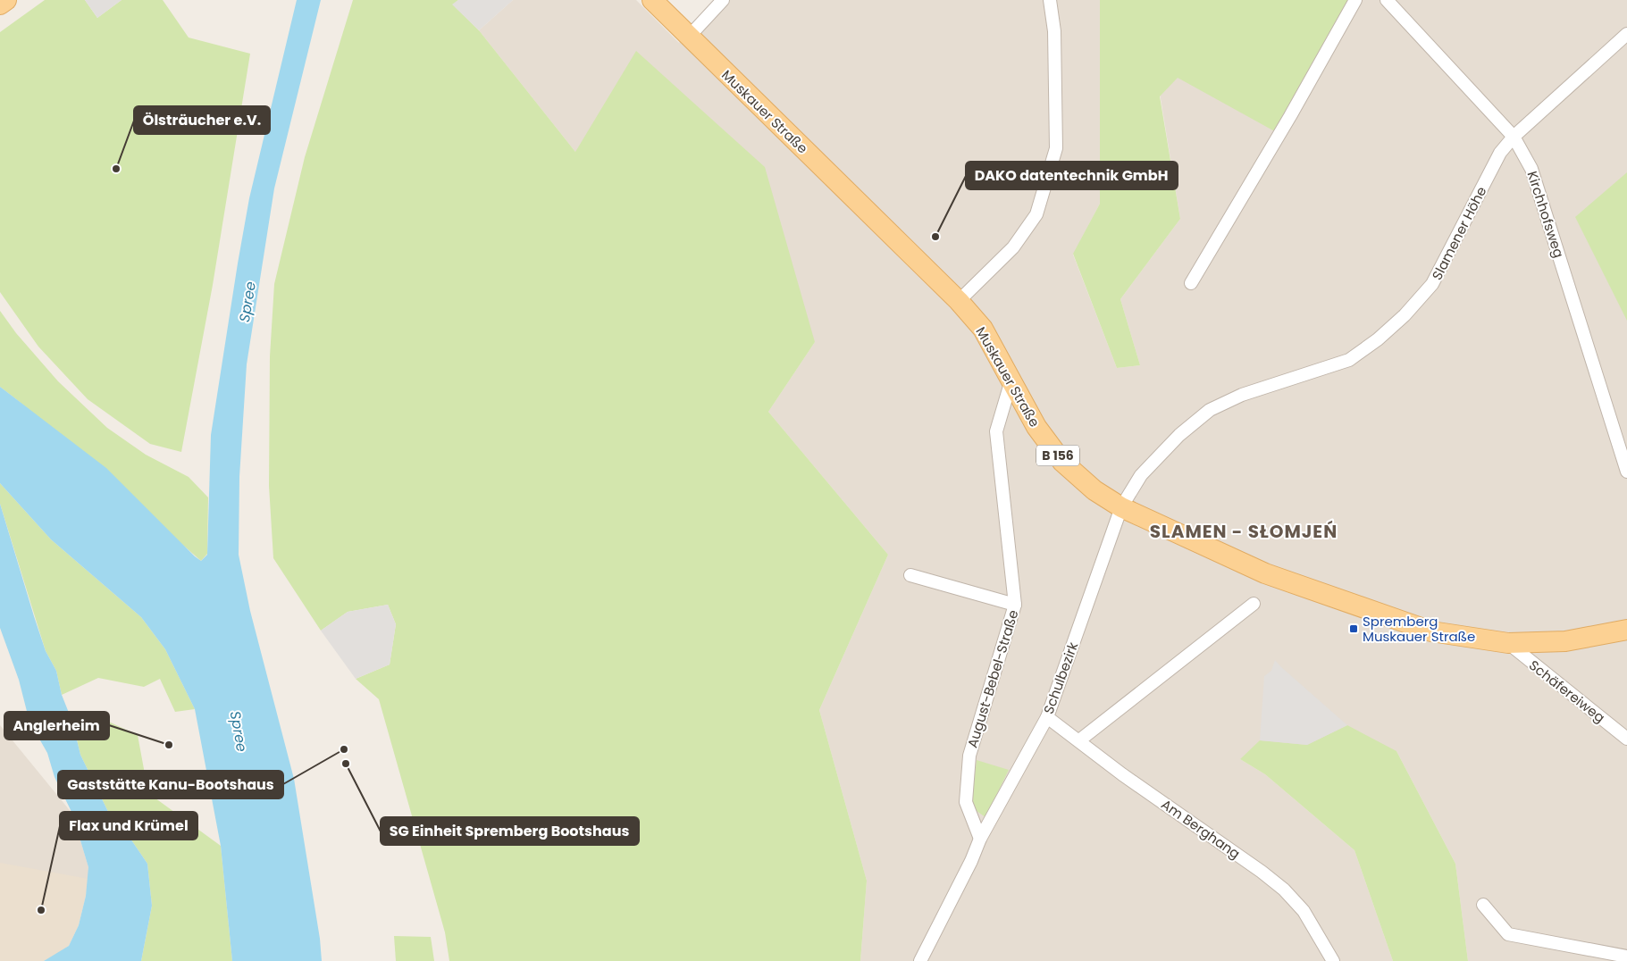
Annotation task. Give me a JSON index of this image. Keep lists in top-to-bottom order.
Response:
{
  "streets": {
    "main road": ["Muskauer Straße", "B 156"],
    "street": [
      "Kirchhofsweg",
      "Slamener Höhe",
      "Schulbezirk",
      "August-Bebel-Straße",
      "Schäfereiweg",
      "Am Berghang"
    ]
  },
  "crossings": [
    ["Muskauer Straße", "Slamener Höhe"],
    ["Muskauer Straße", "Schulbezirk"],
    ["Muskauer Straße", "August-Bebel-Straße"],
    ["Muskauer Straße", "Schäfereiweg"],
    ["Kirchhofsweg", "Slamener Höhe"],
    ["Slamener Höhe", "Schulbezirk"],
    ["Schulbezirk", "August-Bebel-Straße"],
    ["Schulbezirk", "Am Berghang"]
  ],
  "districts": ["SLAMEN - SŁOMJEŃ"],
  "water": ["Spree"],
  "places": {
    "other": [
      "Ölsträucher e.V.",
      "DAKO datentechnik GmbH",
      "Anglerheim",
      "Gaststätte Kanu-Bootshaus",
      "SG Einheit Spremberg Bootshaus",
      "Flax und Krümel"
    ],
    "transit": ["Spremberg Muskauer Straße"]
  }
}
